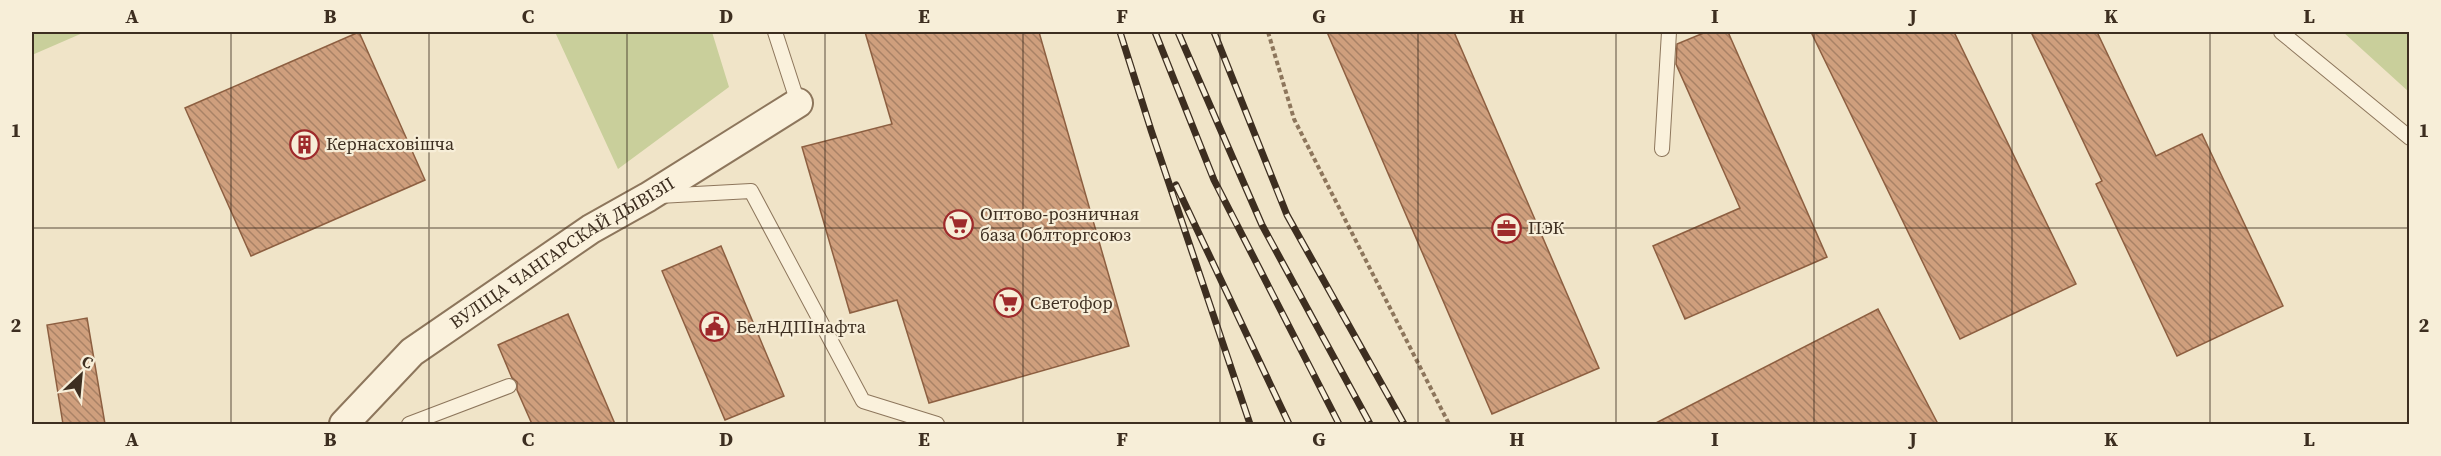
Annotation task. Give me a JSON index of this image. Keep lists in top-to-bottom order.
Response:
{
  "streets": {
    "street": ["ВУЛІЦА ЧАНГАРСКАЙ ДЫВІЗІІ"]
  },
  "places": {
    "building": ["Кернасховішча"],
    "supermarket": ["Оптово-розничная база Облторгсоюз", "Светофор"],
    "office": ["ПЭК"],
    "public building": ["БелНДПІнафта"]
  },
  "north": "top right",
  "grid": {
    "columns": [
      "A",
      "B",
      "C",
      "D",
      "E",
      "F",
      "G",
      "H",
      "I",
      "J",
      "K",
      "L"
    ],
    "rows": ["1", "2"]
  }
}
